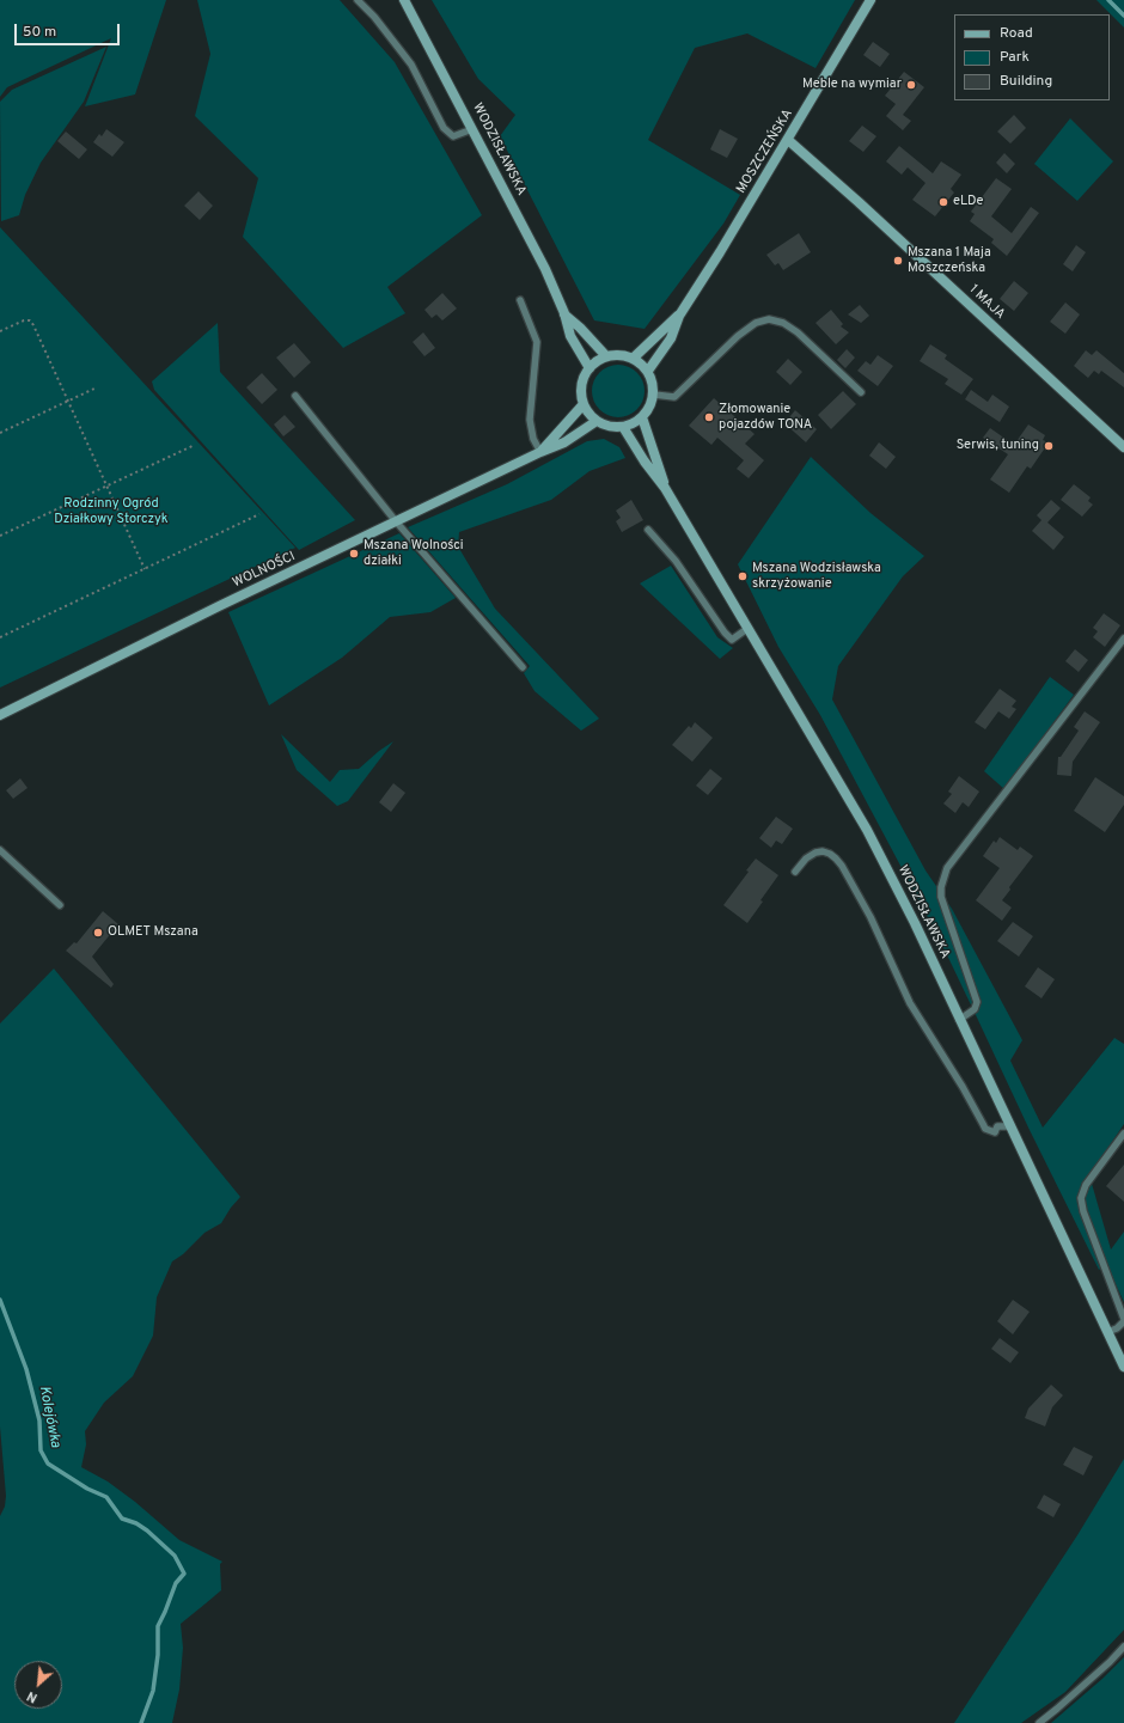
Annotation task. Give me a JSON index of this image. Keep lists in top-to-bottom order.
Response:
{
  "streets": {
    "main road": [
      "WODZISŁAWSKA",
      "MOSZCZEŃSKA",
      "1 MAJA",
      "WOLNOŚCI"
    ]
  },
  "crossings": [
    ["WODZISŁAWSKA", "MOSZCZEŃSKA"],
    ["WODZISŁAWSKA", "WOLNOŚCI"],
    ["MOSZCZEŃSKA", "1 MAJA"],
    ["MOSZCZEŃSKA", "WOLNOŚCI"]
  ],
  "water": ["Kolejówka"],
  "parks": ["Rodzinny Ogród Działkowy Storczyk"],
  "places": [
    "Meble na wymiar",
    "eLDe",
    "Mszana 1 Maja Moszczeńska",
    "Złomowanie pojazdów TONA",
    "Serwis, tuning",
    "Mszana Wolności działki",
    "Mszana Wodzisławska skrzyżowanie",
    "OLMET Mszana"
  ],
  "legend": ["Road", "Park", "Building"],
  "scale_bar": "50 m",
  "north": "bottom left"
}
